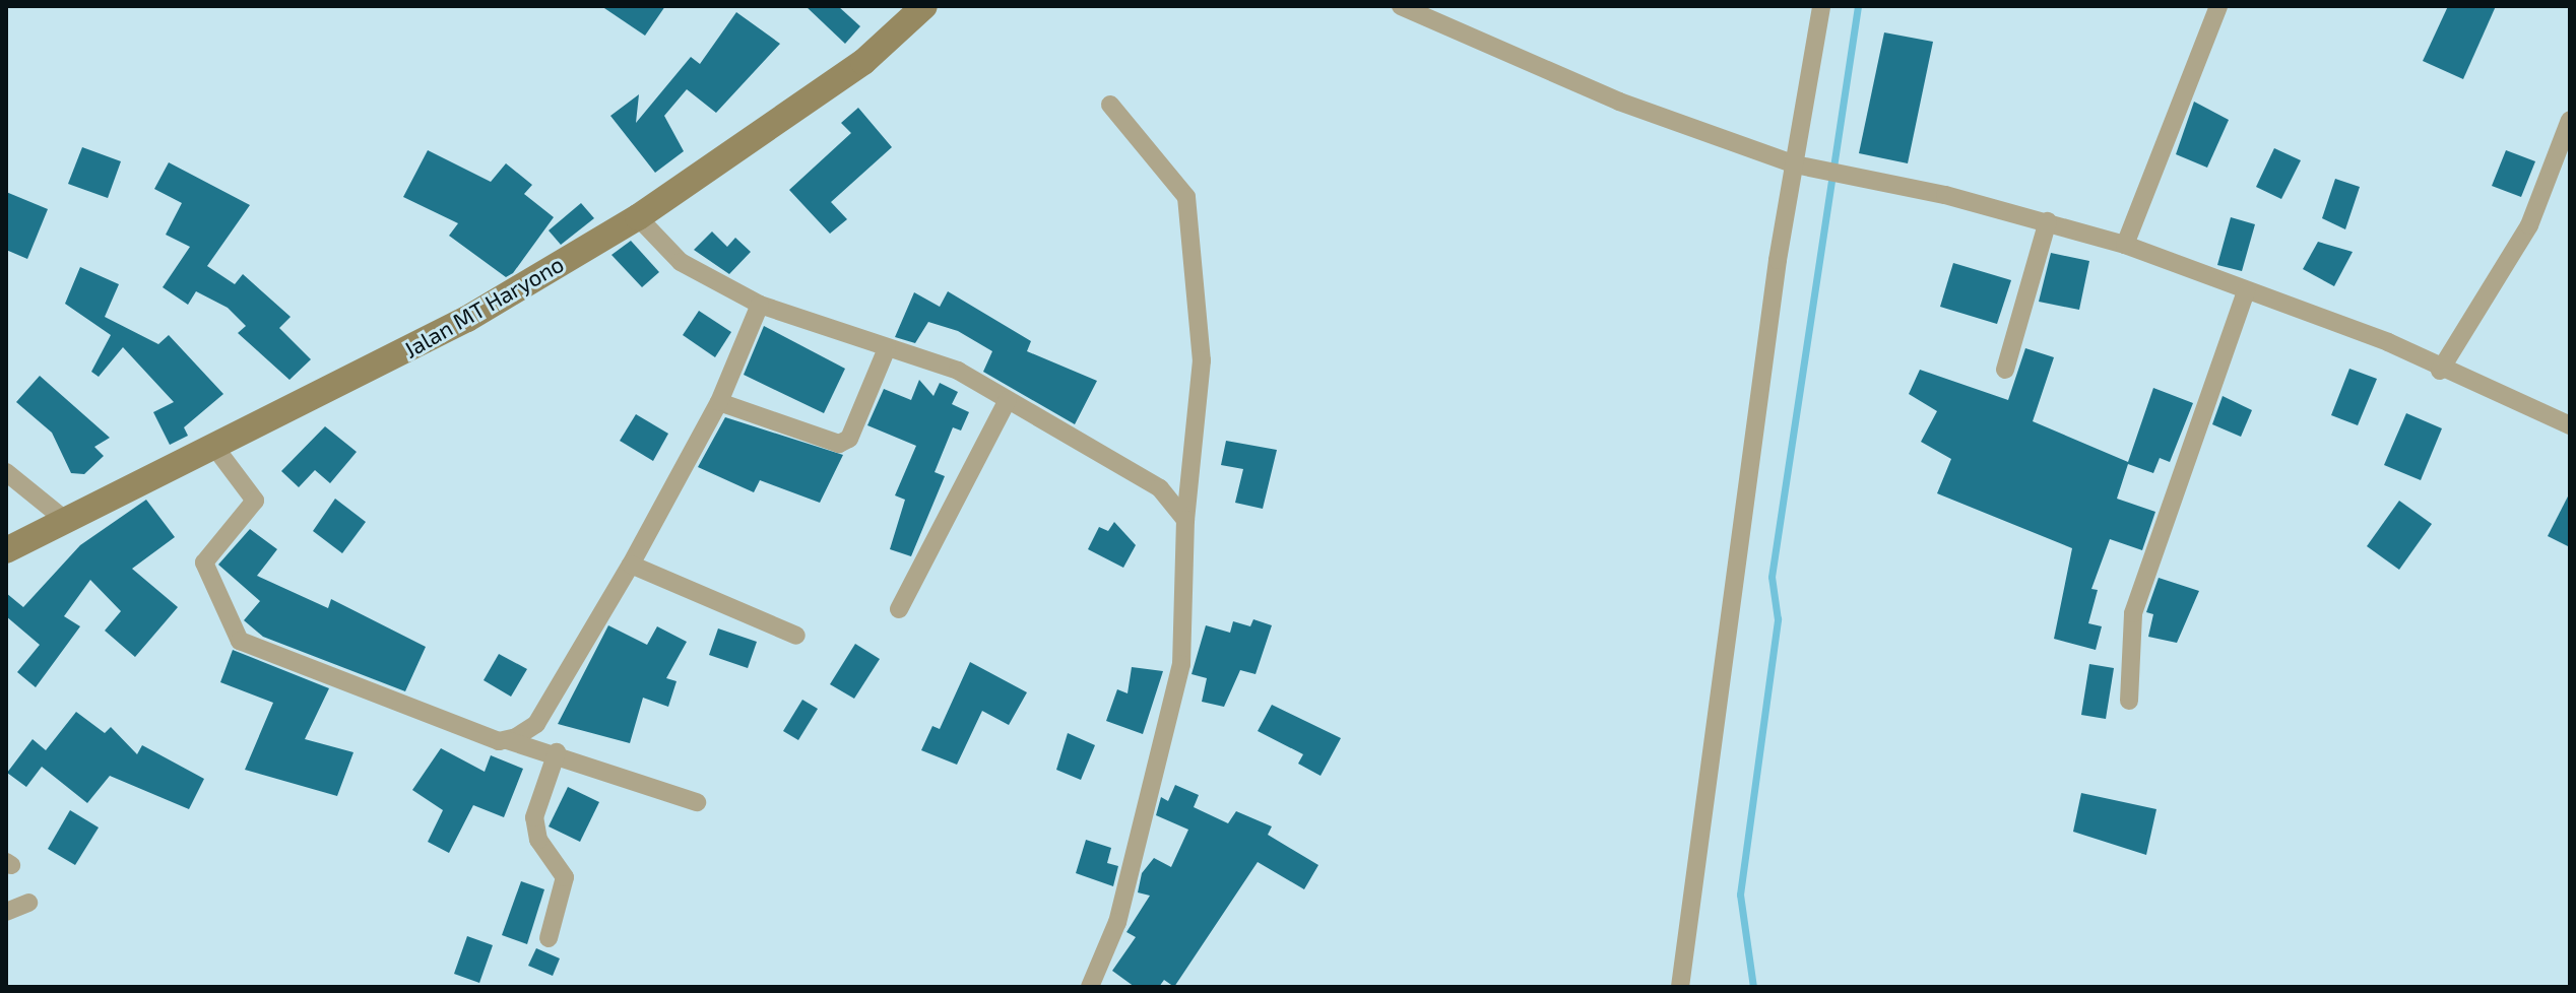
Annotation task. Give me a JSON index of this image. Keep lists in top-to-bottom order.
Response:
{
  "streets": {
    "main road": ["Jalan MT Haryono"]
  }
}
